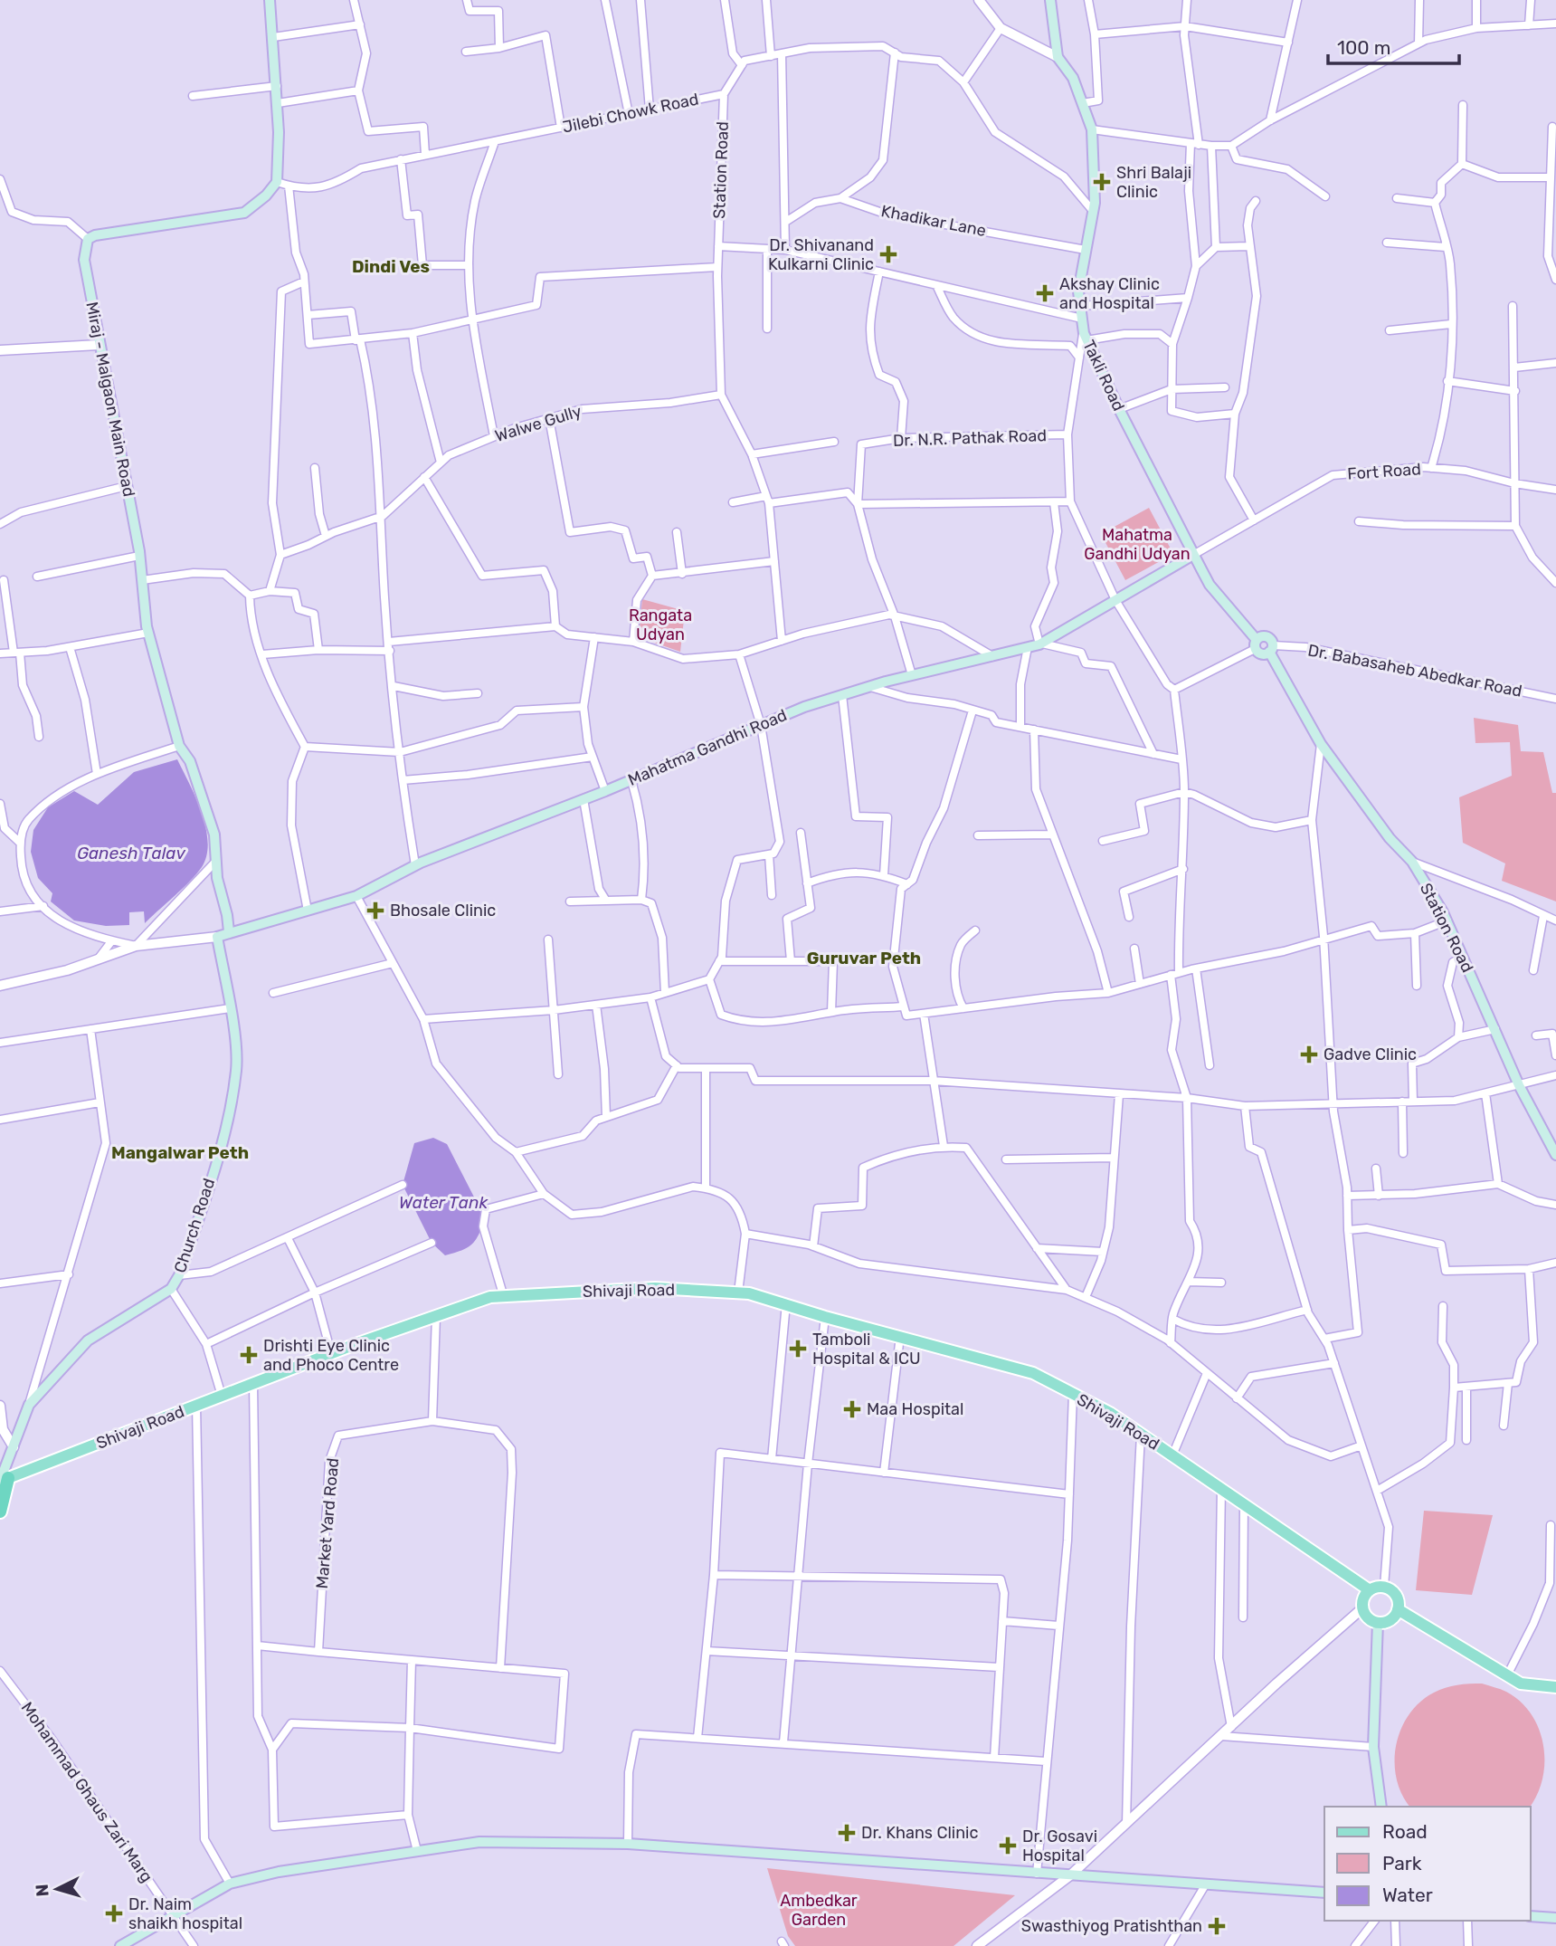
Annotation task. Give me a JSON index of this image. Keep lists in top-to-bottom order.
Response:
{
  "streets": {
    "main road": [
      "Station Road",
      "Takli Road",
      "Miraj - Malgaon Main Road",
      "Mahatma Gandhi Road",
      "Church Road",
      "Shivaji Road"
    ],
    "street": [
      "Jilebi Chowk Road",
      "Khadikar Lane",
      "Walwe Gully",
      "Dr. N.R. Pathak Road",
      "Fort Road",
      "Dr. Babasaheb Abedkar Road",
      "Market Yard Road",
      "Mohammad Ghaus Zari Marg"
    ]
  },
  "crossings": [
    ["Jilebi Chowk Road", "Station Road"],
    ["Station Road", "Walwe Gully"],
    ["Station Road", "Dr. Babasaheb Abedkar Road"],
    ["Khadikar Lane", "Takli Road"],
    ["Takli Road", "Fort Road"],
    ["Takli Road", "Mahatma Gandhi Road"],
    ["Miraj - Malgaon Main Road", "Mahatma Gandhi Road"],
    ["Dr. N.R. Pathak Road", "Mahatma Gandhi Road"],
    ["Fort Road", "Mahatma Gandhi Road"],
    ["Mahatma Gandhi Road", "Church Road"],
    ["Church Road", "Shivaji Road"]
  ],
  "districts": ["Dindi Ves", "Guruvar Peth", "Mangalwar Peth"],
  "water": ["Ganesh Talav", "Water Tank"],
  "parks": ["Mahatma Gandhi Udyan", "Rangata Udyan", "Ambedkar Garden"],
  "places": {
    "health": [
      "Shri Balaji Clinic",
      "Dr. Shivanand Kulkarni Clinic",
      "Akshay Clinic and Hospital",
      "Bhosale Clinic",
      "Gadve Clinic",
      "Tamboli Hospital & ICU",
      "Drishti Eye Clinic and Phoco Centre",
      "Maa Hospital",
      "Dr. Khans Clinic",
      "Dr. Gosavi Hospital",
      "Dr. Naim shaikh hospital",
      "Swasthiyog Pratishthan"
    ]
  },
  "legend": ["Road", "Park", "Water"],
  "scale_bar": "100 m",
  "north": "left"
}
